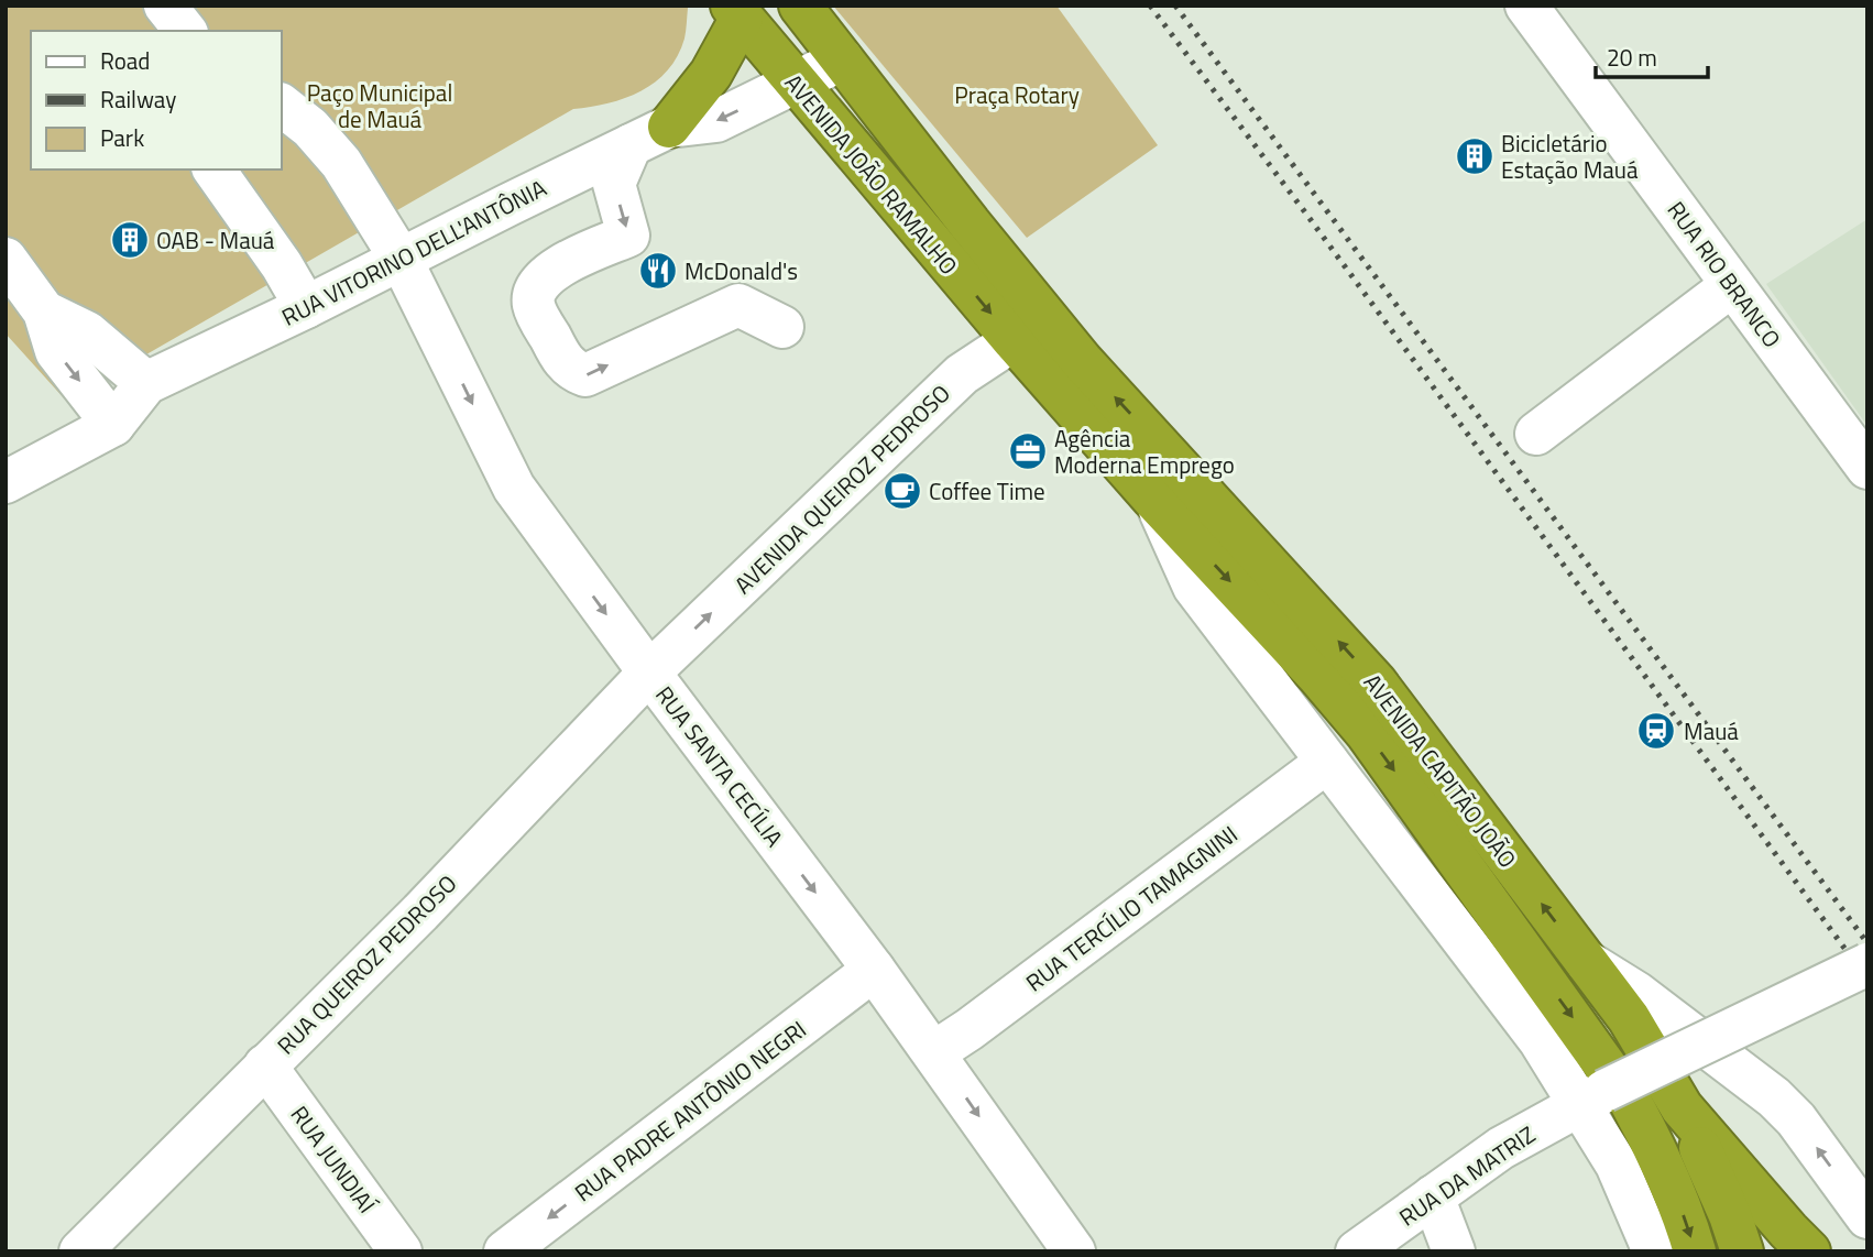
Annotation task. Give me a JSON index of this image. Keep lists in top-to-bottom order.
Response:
{
  "streets": {
    "highway": ["AVENIDA JOÃO RAMALHO", "AVENIDA CAPITÃO JOÃO"],
    "street": [
      "RUA VITORINO DELL'ANTÔNIA",
      "RUA RIO BRANCO",
      "AVENIDA QUEIROZ PEDROSO",
      "RUA SANTA CECÍLIA",
      "RUA TERCÍLIO TAMAGNINI",
      "RUA QUEIROZ PEDROSO",
      "RUA PADRE ANTÔNIO NEGRI",
      "RUA JUNDIAÍ",
      "RUA DA MATRIZ"
    ]
  },
  "crossings": [
    ["AVENIDA JOÃO RAMALHO", "RUA VITORINO DELL'ANTÔNIA"],
    ["AVENIDA JOÃO RAMALHO", "AVENIDA QUEIROZ PEDROSO"],
    ["AVENIDA JOÃO RAMALHO", "AVENIDA CAPITÃO JOÃO"],
    ["RUA VITORINO DELL'ANTÔNIA", "RUA SANTA CECÍLIA"],
    ["AVENIDA QUEIROZ PEDROSO", "RUA SANTA CECÍLIA"],
    ["AVENIDA QUEIROZ PEDROSO", "AVENIDA CAPITÃO JOÃO"],
    ["AVENIDA QUEIROZ PEDROSO", "RUA QUEIROZ PEDROSO"],
    ["RUA SANTA CECÍLIA", "RUA TERCÍLIO TAMAGNINI"],
    ["RUA SANTA CECÍLIA", "RUA QUEIROZ PEDROSO"],
    ["RUA SANTA CECÍLIA", "RUA PADRE ANTÔNIO NEGRI"],
    ["RUA QUEIROZ PEDROSO", "RUA JUNDIAÍ"]
  ],
  "one_way": ["AVENIDA QUEIROZ PEDROSO", "RUA SANTA CECÍLIA", "RUA PADRE ANTÔNIO NEGRI"],
  "parks": ["Paço Municipal de Mauá", "Praça Rotary"],
  "places": {
    "building": ["Bicicletário Estação Mauá", "OAB - Mauá"],
    "restaurant": ["McDonald's"],
    "office": ["Agência Moderna Emprego"],
    "cafe": ["Coffee Time"],
    "station": ["Mauá"]
  },
  "legend": ["Road", "Railway", "Park"],
  "scale_bar": "20 m"
}
